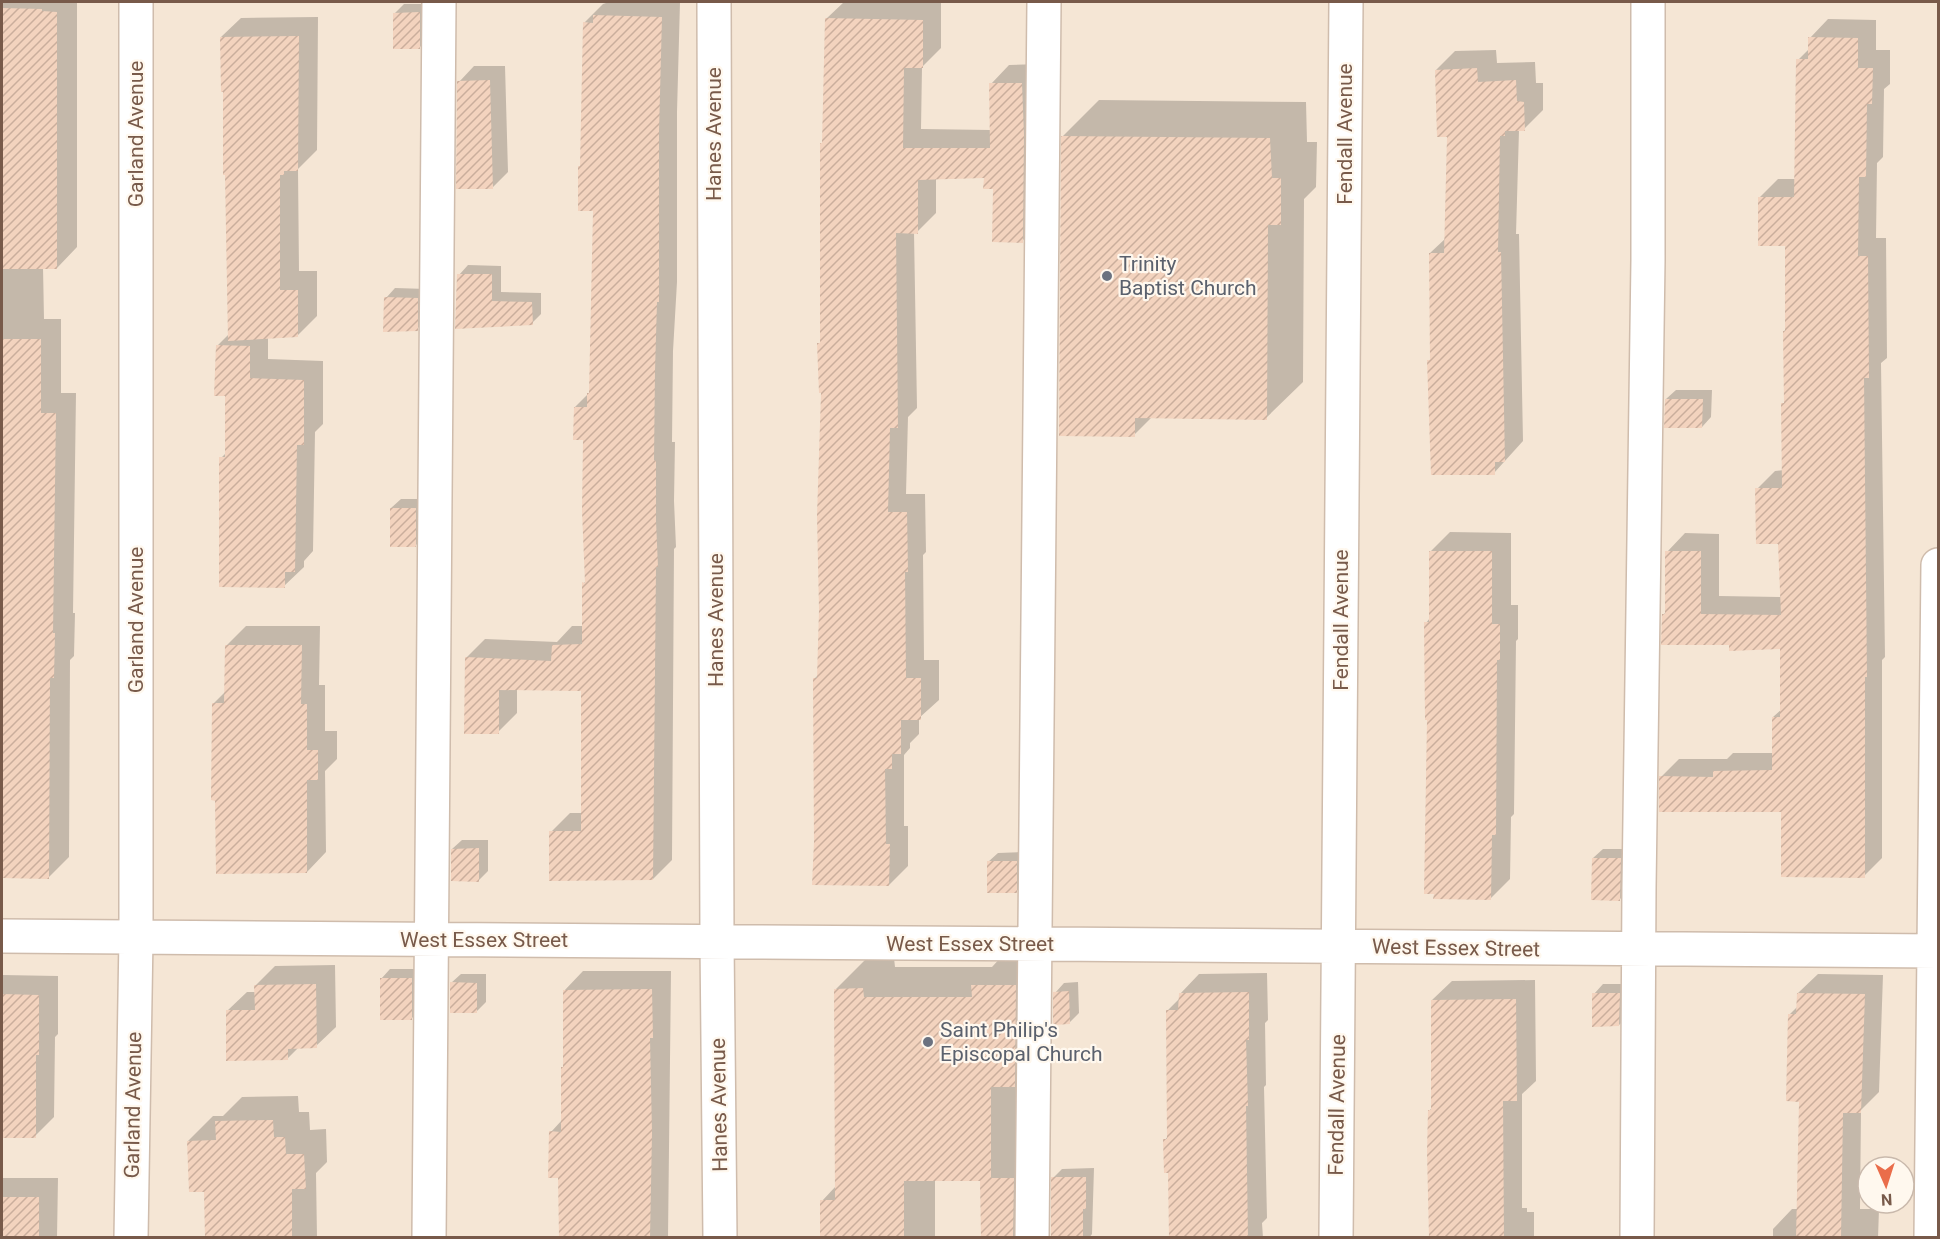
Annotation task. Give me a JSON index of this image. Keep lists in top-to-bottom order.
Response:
{
  "streets": {
    "street": [
      "Garland Avenue",
      "Hanes Avenue",
      "Fendall Avenue",
      "West Essex Street"
    ]
  },
  "crossings": [
    ["Garland Avenue", "West Essex Street"],
    ["Hanes Avenue", "West Essex Street"],
    ["Fendall Avenue", "West Essex Street"]
  ],
  "places": ["Trinity Baptist Church", "Saint Philip's Episcopal Church"],
  "north": "bottom"
}
